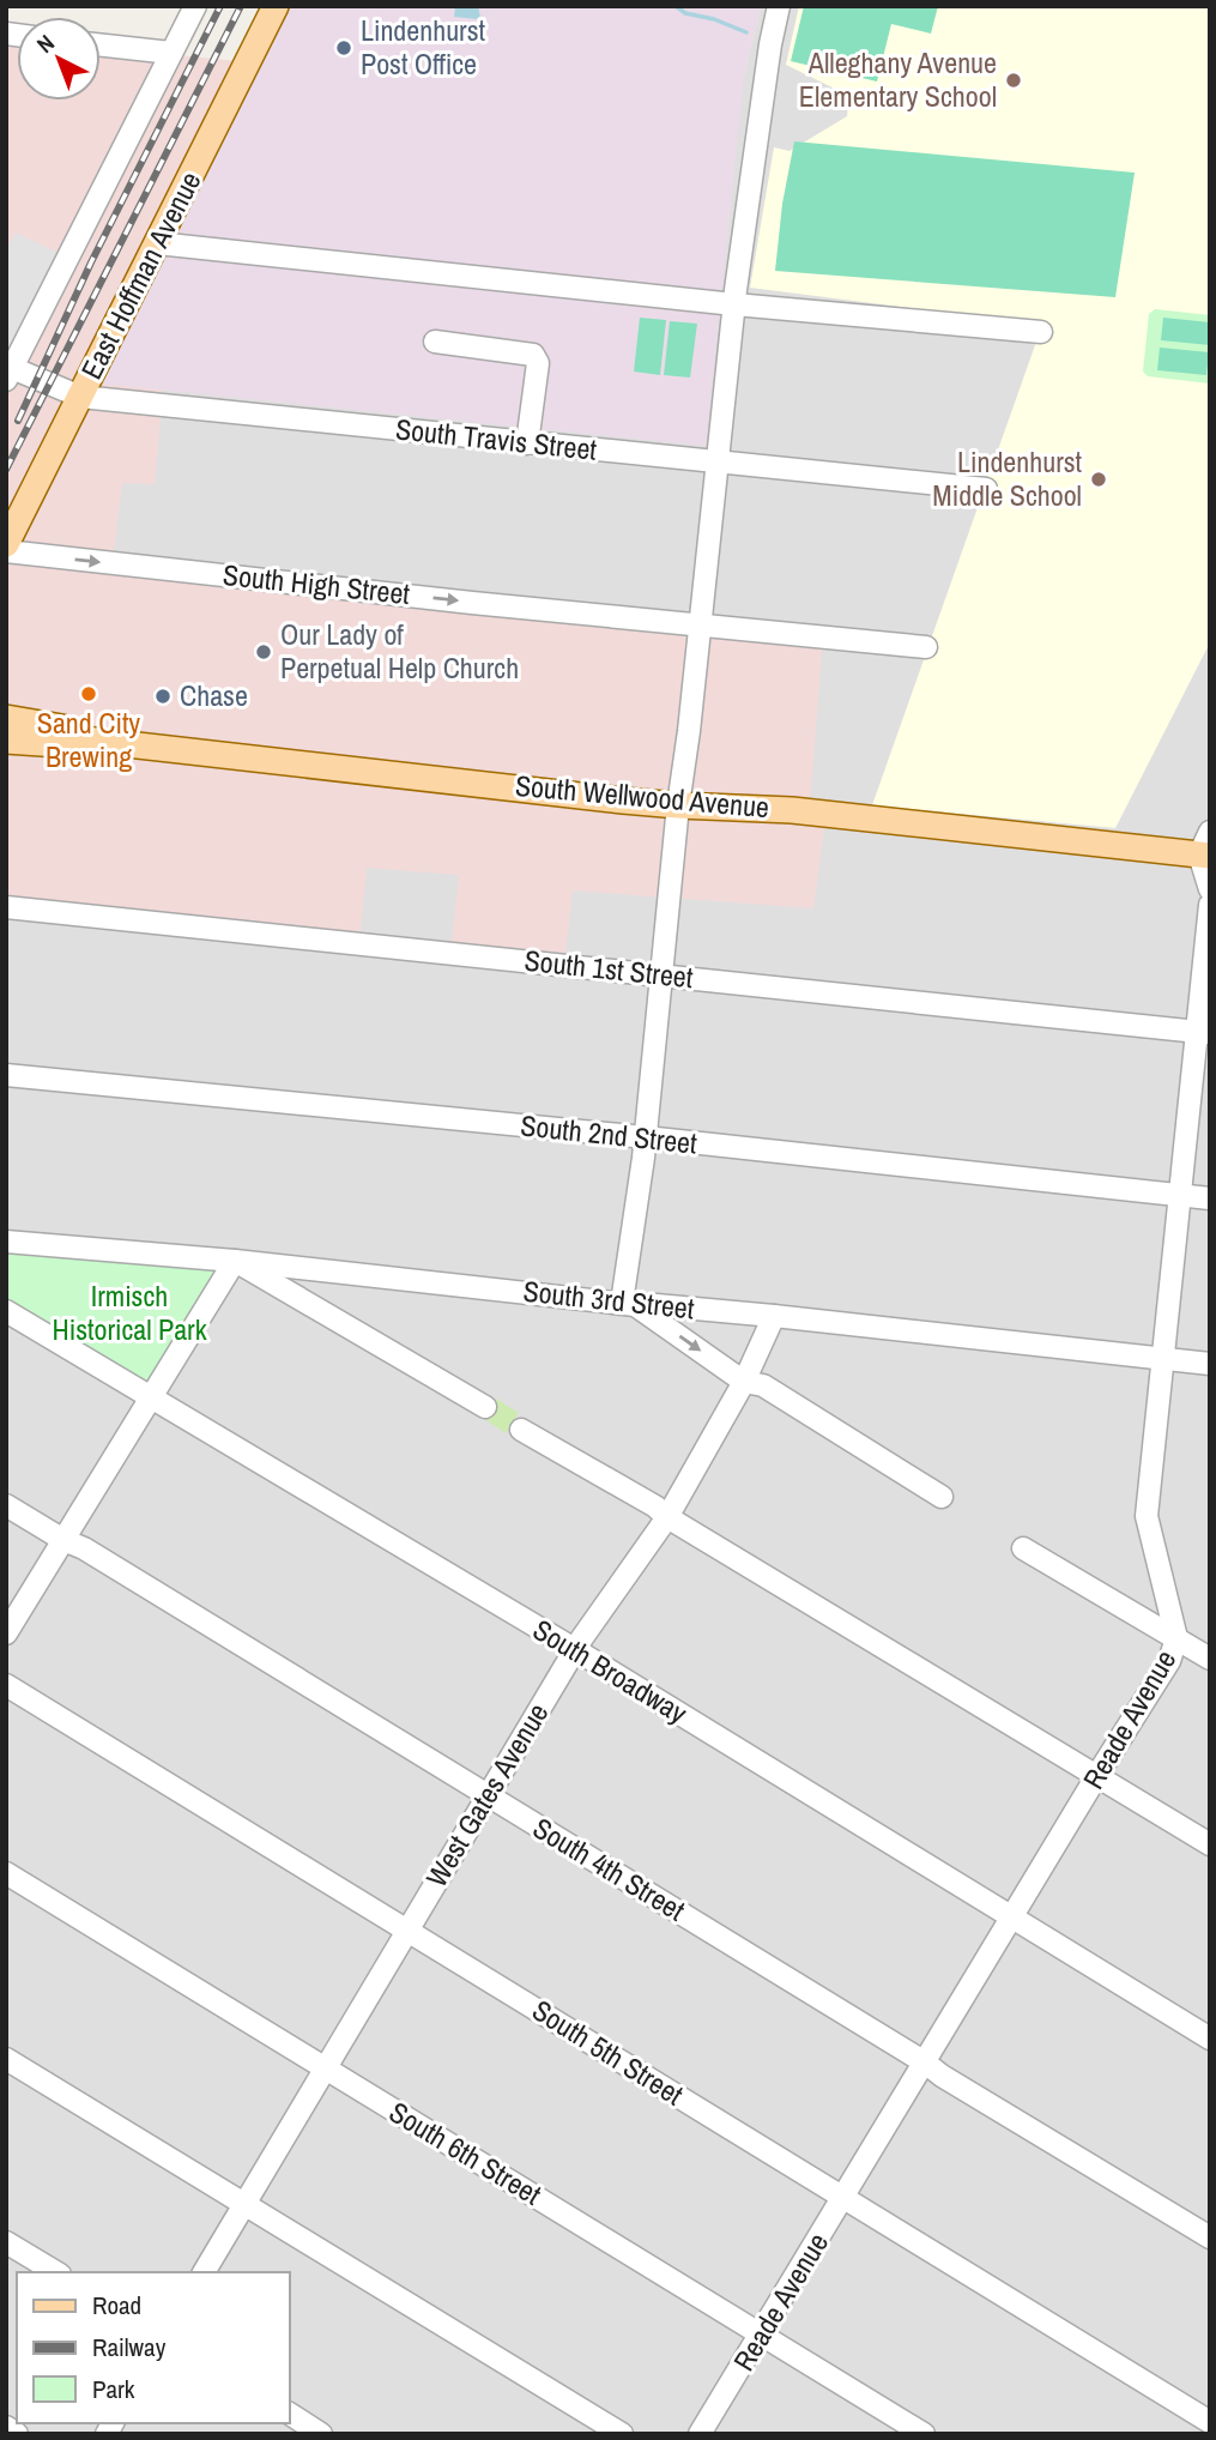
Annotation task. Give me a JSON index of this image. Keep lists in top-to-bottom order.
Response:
{
  "streets": {
    "main road": ["East Hoffman Avenue", "South Wellwood Avenue"],
    "street": [
      "South Travis Street",
      "South High Street",
      "South 1st Street",
      "South 2nd Street",
      "South 3rd Street",
      "South Broadway",
      "Reade Avenue",
      "West Gates Avenue",
      "South 4th Street",
      "South 5th Street",
      "South 6th Street"
    ]
  },
  "crossings": [
    ["East Hoffman Avenue", "South Travis Street"],
    ["South 1st Street", "Reade Avenue"],
    ["South 2nd Street", "Reade Avenue"],
    ["South 3rd Street", "Reade Avenue"],
    ["South 3rd Street", "West Gates Avenue"],
    ["South Broadway", "Reade Avenue"],
    ["South Broadway", "West Gates Avenue"],
    ["Reade Avenue", "South 4th Street"],
    ["Reade Avenue", "South 5th Street"],
    ["Reade Avenue", "South 6th Street"],
    ["West Gates Avenue", "South 4th Street"],
    ["West Gates Avenue", "South 5th Street"],
    ["West Gates Avenue", "South 6th Street"]
  ],
  "one_way": ["South High Street"],
  "parks": ["Irmisch Historical Park"],
  "places": [
    "Lindenhurst Post Office",
    "Alleghany Avenue Elementary School",
    "Lindenhurst Middle School",
    "Our Lady of Perpetual Help Church",
    "Sand City Brewing",
    "Chase"
  ],
  "legend": ["Road", "Railway", "Park"],
  "north": "top left"
}
